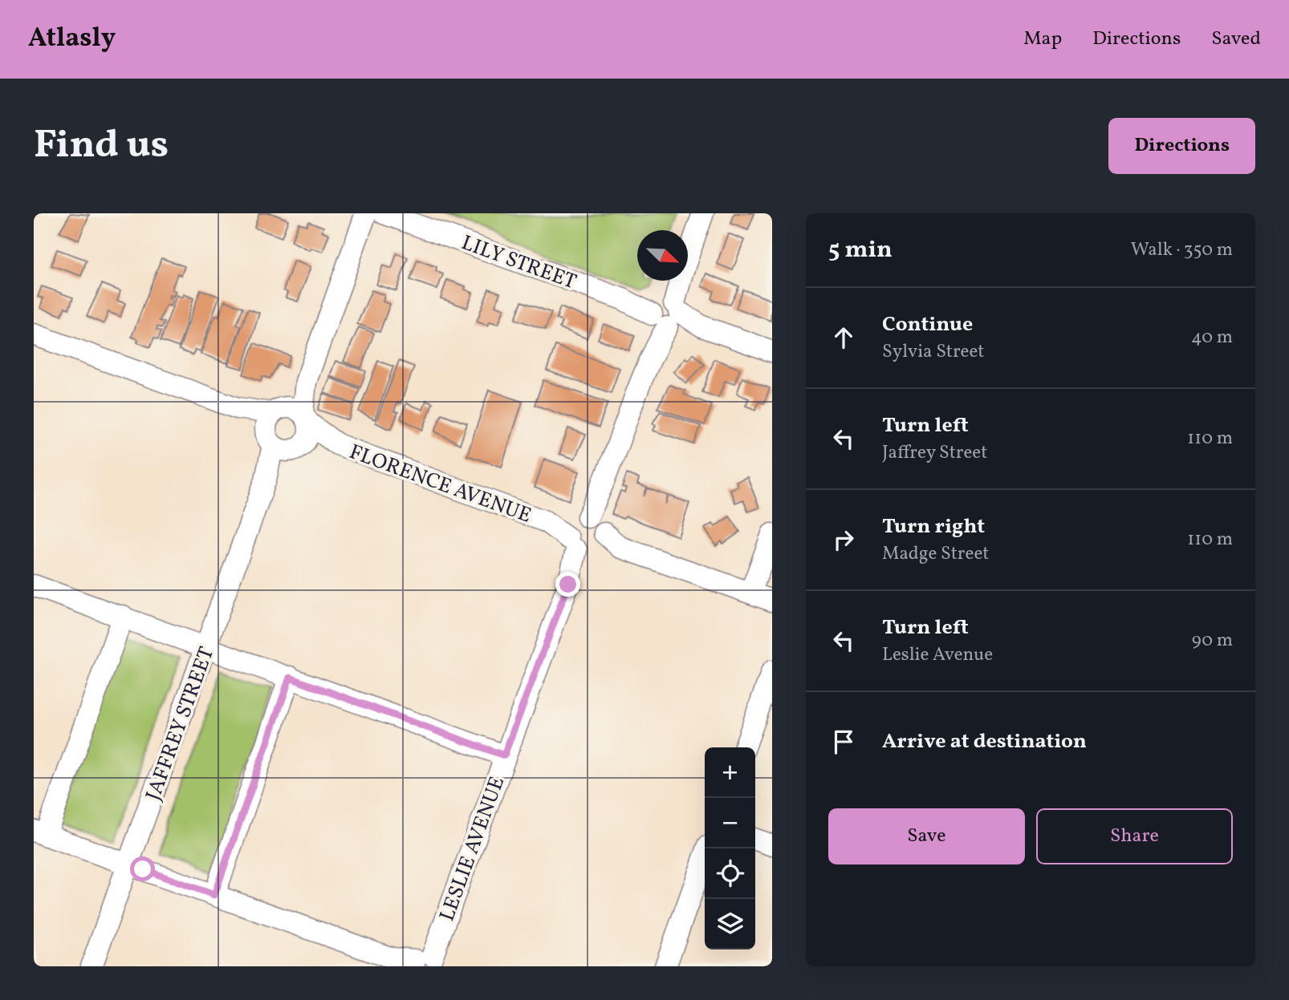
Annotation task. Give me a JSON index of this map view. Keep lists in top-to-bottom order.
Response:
{
  "streets": {
    "street": [
      "LILY STREET",
      "FLORENCE AVENUE",
      "JAFFREY STREET",
      "LESLIE AVENUE"
    ]
  },
  "crossings": [
    ["LILY STREET", "LESLIE AVENUE"],
    ["FLORENCE AVENUE", "JAFFREY STREET"],
    ["FLORENCE AVENUE", "LESLIE AVENUE"]
  ],
  "north": "bottom right",
  "page": {
    "header": "Atlasly",
    "nav": ["Map", "Directions", "Saved"],
    "buttons": [
      "Directions",
      ["Save", "Share"]
    ],
    "title": "Find us",
    "heading": ["5 min", "Walk · 350 m"],
    "list": [
      ["Continue", "Sylvia Street", "40 m"],
      ["Turn left", "Jaffrey Street", "110 m"],
      ["Turn right", "Madge Street", "110 m"],
      ["Turn left", "Leslie Avenue", "90 m"],
      "Arrive at destination"
    ],
    "map_buttons": ["+", "−"]
  }
}
